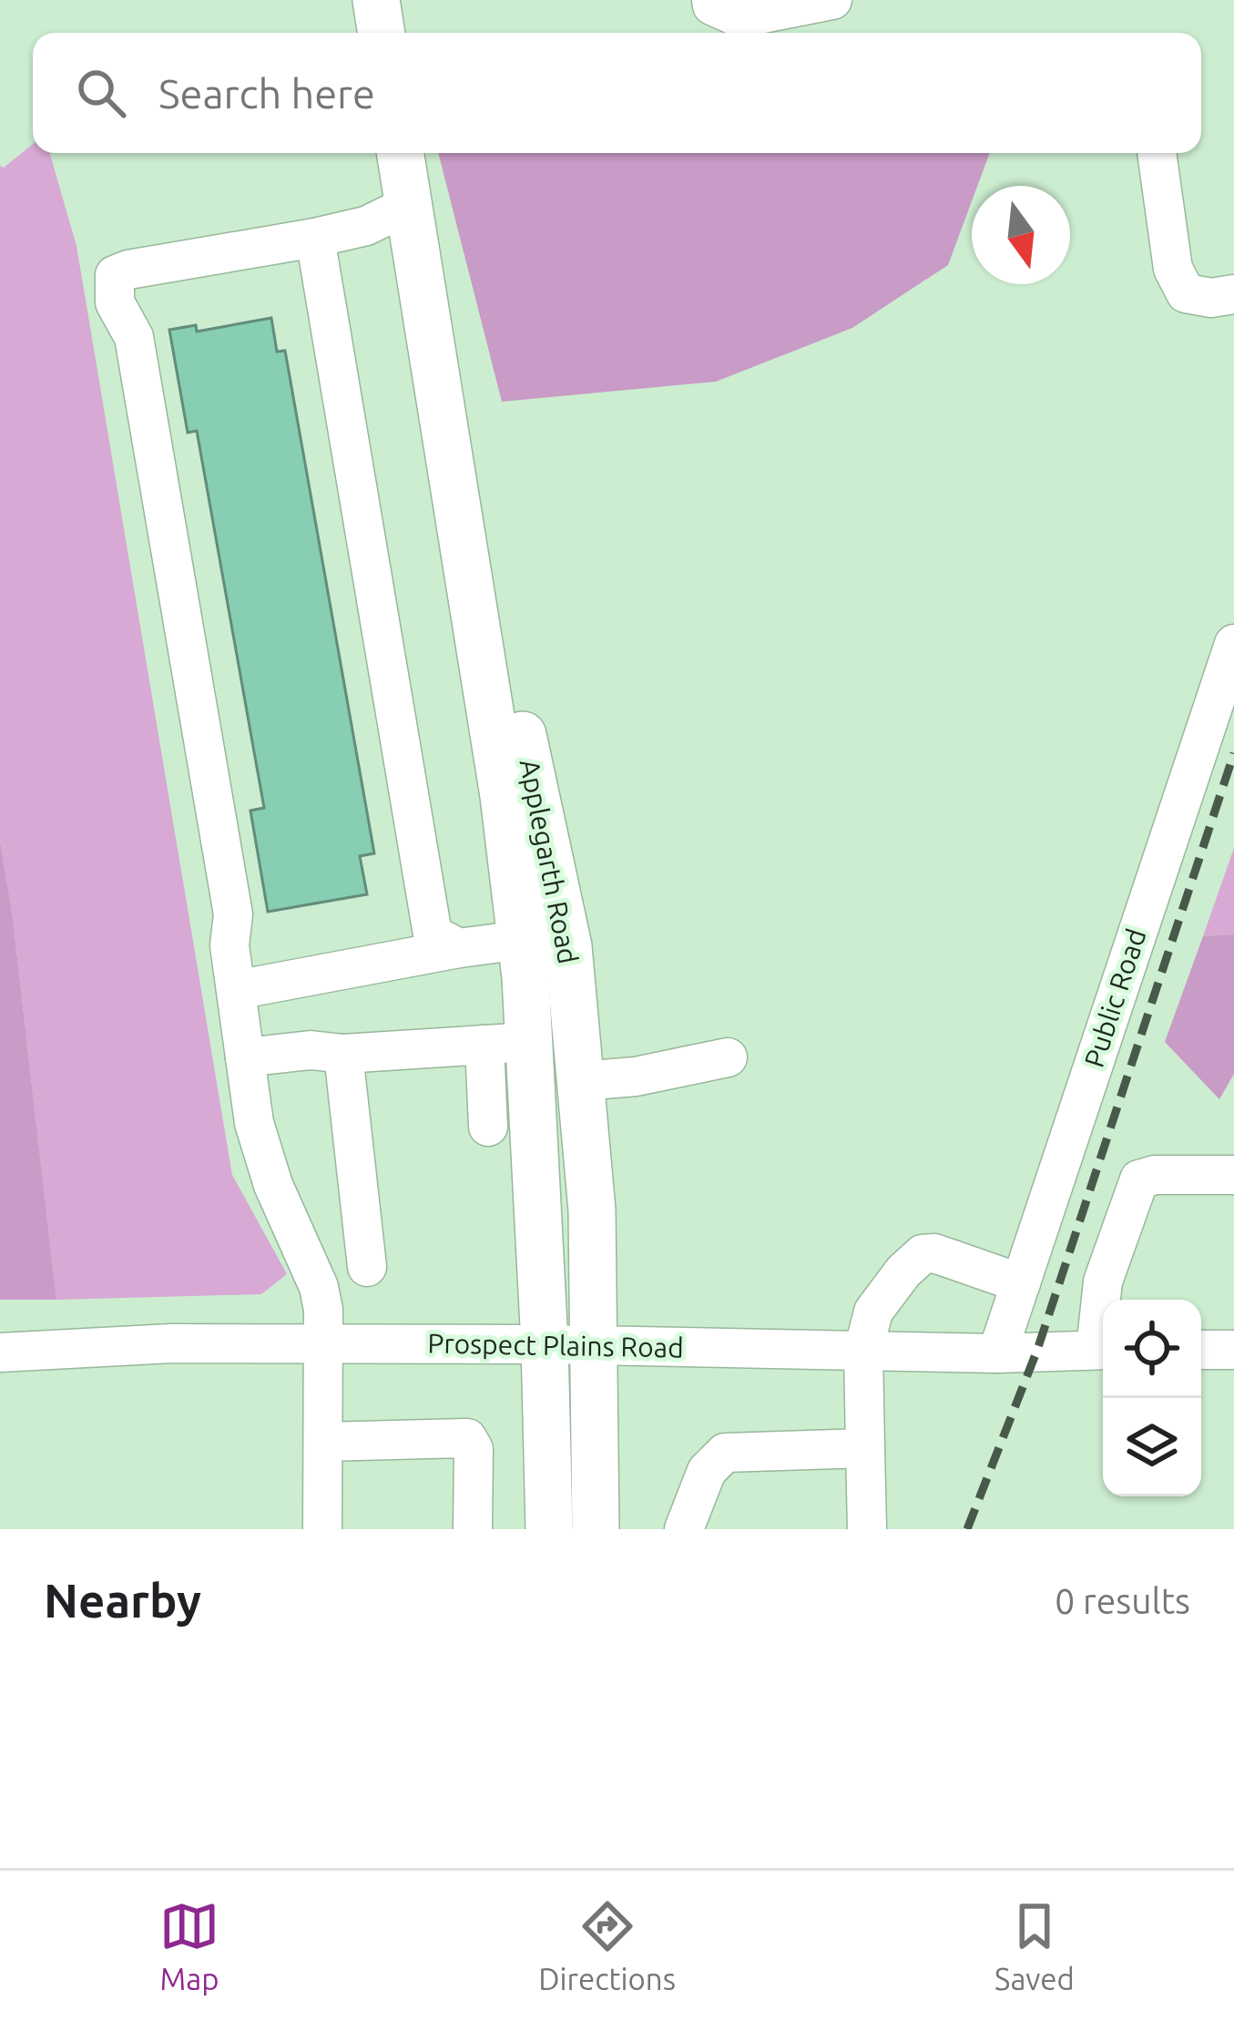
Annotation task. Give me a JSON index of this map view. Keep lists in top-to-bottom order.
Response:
{
  "streets": {
    "main road": ["Applegarth Road"],
    "street": ["Public Road", "Prospect Plains Road"]
  },
  "crossings": [
    ["Applegarth Road", "Prospect Plains Road"],
    ["Public Road", "Prospect Plains Road"]
  ],
  "north": "bottom",
  "page": {
    "search": "Search here",
    "heading": ["Nearby", "0 results"],
    "nav": ["Map", "Directions", "Saved"]
  }
}
